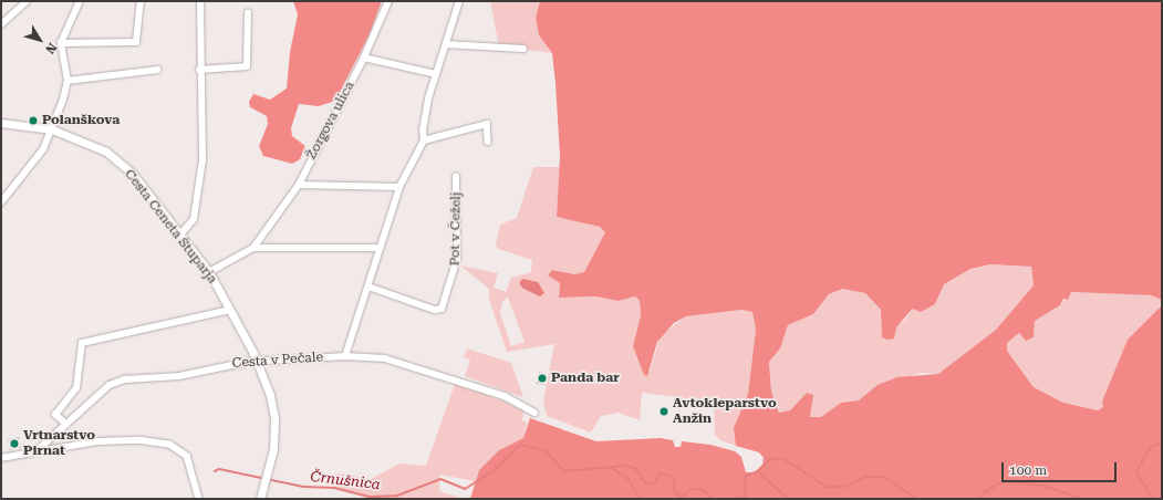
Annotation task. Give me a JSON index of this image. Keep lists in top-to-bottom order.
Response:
{
  "streets": {
    "street": [
      "Žorgova ulica",
      "Cesta Ceneta Štuparja",
      "Pot v Čeželj",
      "Cesta v Pečale"
    ]
  },
  "crossings": [
    ["Žorgova ulica", "Cesta Ceneta Štuparja"],
    ["Cesta Ceneta Štuparja", "Cesta v Pečale"]
  ],
  "water": ["Črnušnica"],
  "places": [
    "Polanškova",
    "Panda bar",
    "Avtokleparstvo Anžin",
    "Vrtnarstvo Pirnat"
  ],
  "scale_bar": "100 m",
  "north": "bottom right"
}
